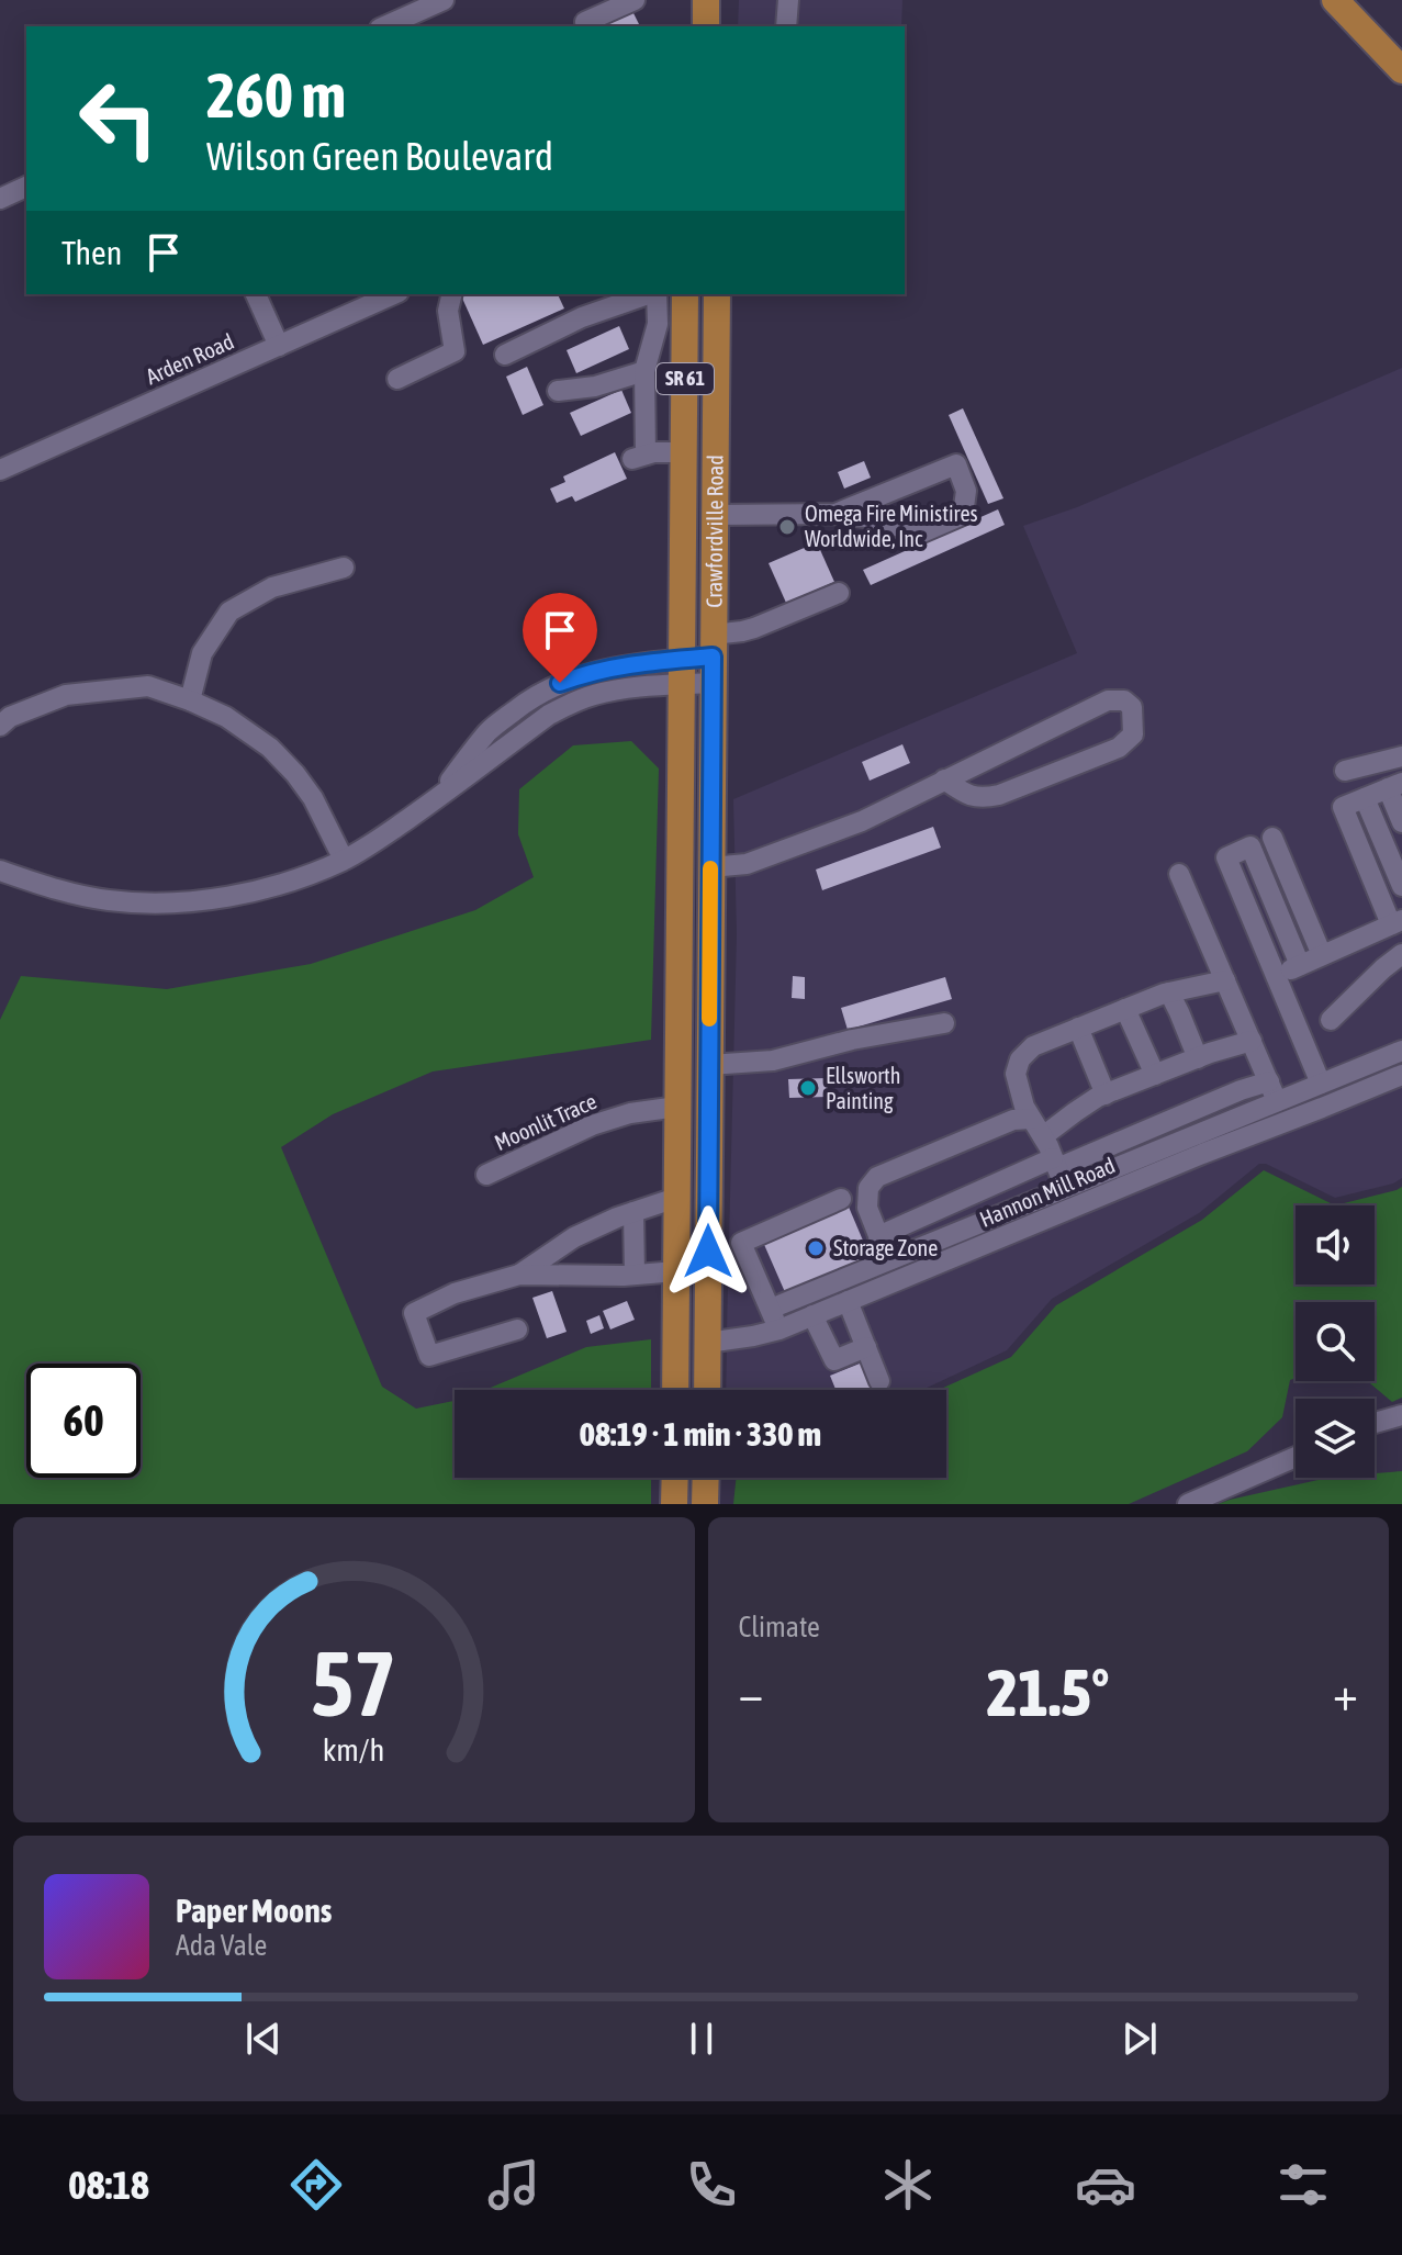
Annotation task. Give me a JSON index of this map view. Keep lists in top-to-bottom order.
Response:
{
  "streets": {
    "main road": ["SR 61", "Crawfordville Road"],
    "street": ["Arden Road", "Moonlit Trace", "Hannon Mill Road"]
  },
  "crossings": [
    ["Crawfordville Road", "Moonlit Trace"],
    ["Crawfordville Road", "Hannon Mill Road"]
  ],
  "places": ["Omega Fire Ministires Worldwide, Inc", "Ellsworth Painting", "Storage Zone"],
  "page": {
    "turn": ["260 m", "Wilson Green Boulevard"],
    "then": "Then",
    "limit": "60",
    "trip": "08:19 · 1 min · 330 m",
    "tile": "Climate",
    "heat": ["−", "21.5°", "+"],
    "song": ["Paper Moons", "Ada Vale"],
    "tabs": "08:18",
    "gauge": ["57", "km/h"]
  }
}
